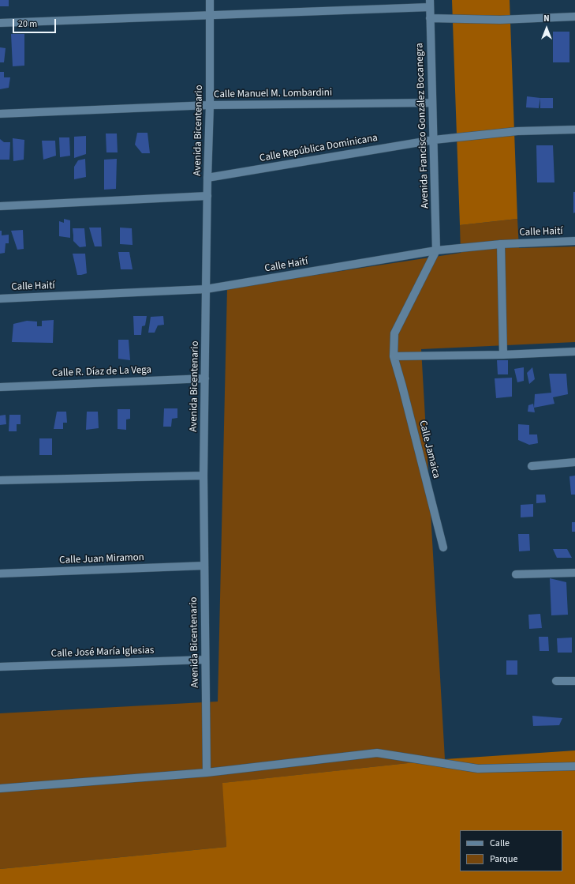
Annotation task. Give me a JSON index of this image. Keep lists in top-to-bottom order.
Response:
{
  "streets": {
    "street": [
      "Calle Manuel M. Lombardini",
      "Avenida Francisco González Bocanegra",
      "Avenida Bicentenario",
      "Calle República Dominicana",
      "Calle Haití",
      "Calle R. Díaz de La Vega",
      "Calle Jamaica",
      "Calle Juan Miramon",
      "Calle José María Iglesias"
    ]
  },
  "crossings": [
    ["Calle Manuel M. Lombardini", "Avenida Francisco González Bocanegra"],
    ["Calle Manuel M. Lombardini", "Avenida Bicentenario"],
    ["Avenida Francisco González Bocanegra", "Calle República Dominicana"],
    ["Avenida Francisco González Bocanegra", "Calle Haití"],
    ["Avenida Francisco González Bocanegra", "Calle Jamaica"],
    ["Avenida Bicentenario", "Calle República Dominicana"],
    ["Avenida Bicentenario", "Calle Haití"],
    ["Avenida Bicentenario", "Calle R. Díaz de La Vega"],
    ["Avenida Bicentenario", "Calle Juan Miramon"],
    ["Avenida Bicentenario", "Calle José María Iglesias"],
    ["Calle Haití", "Calle Jamaica"]
  ],
  "legend": ["Calle", "Parque"],
  "scale_bar": "20 m",
  "north": "top"
}
